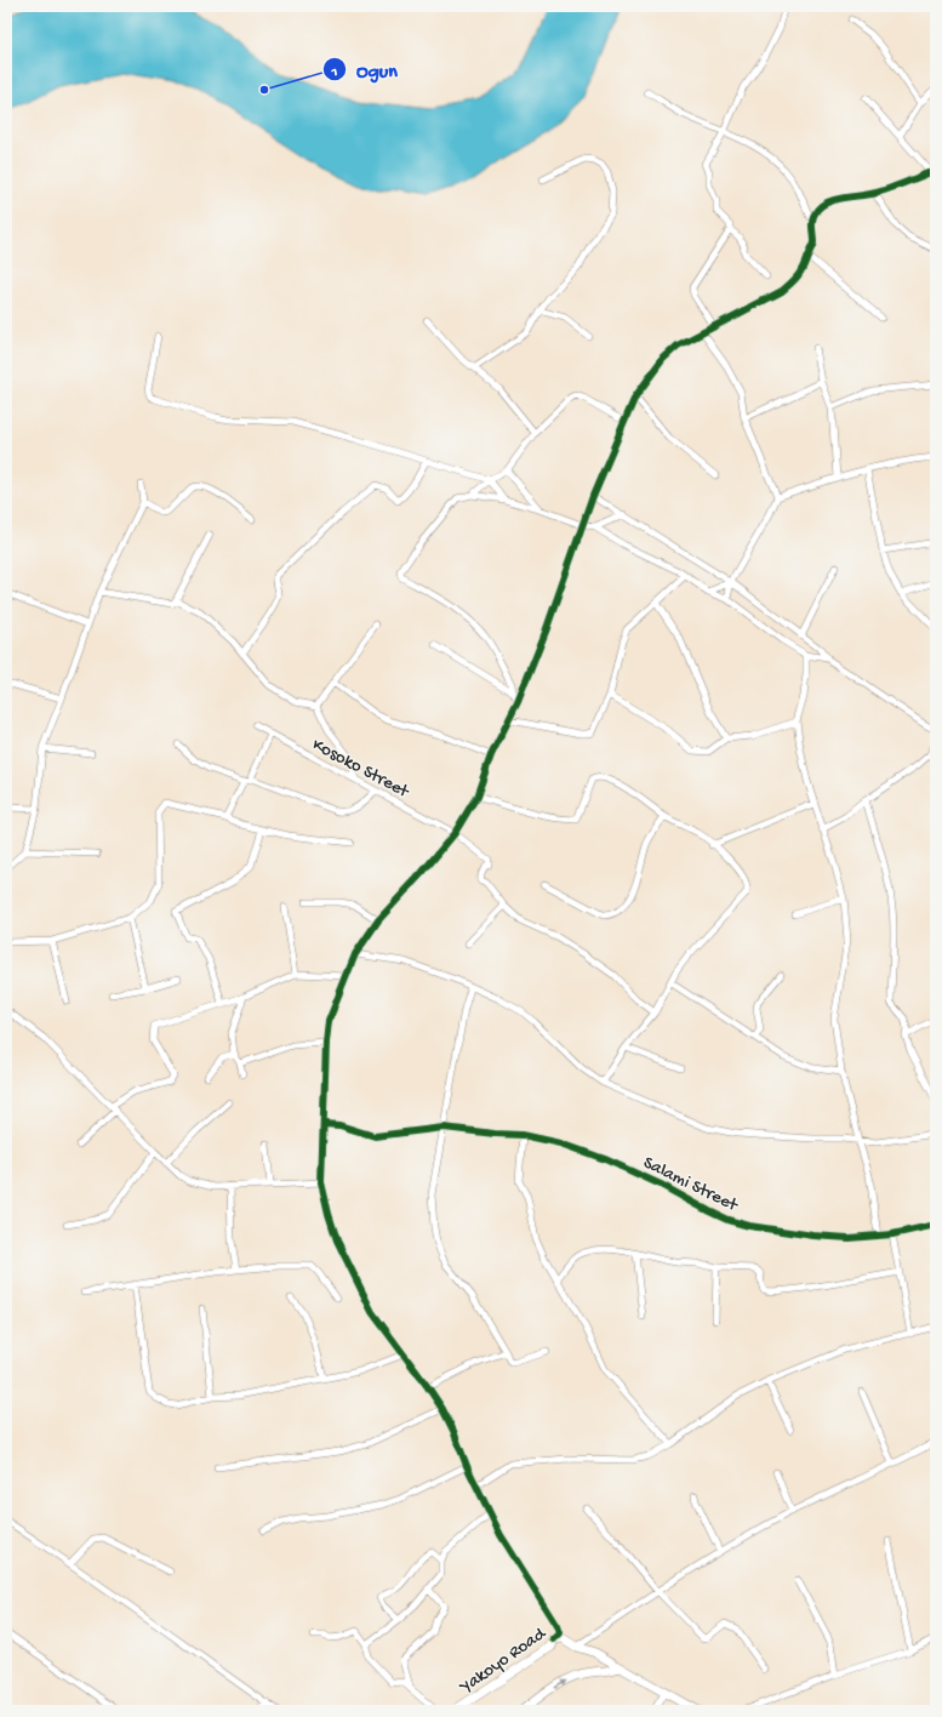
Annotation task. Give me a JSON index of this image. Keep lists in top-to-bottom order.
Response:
{
  "streets": {
    "main road": ["Yakoyo Road"],
    "street": ["Kosoko Street", "Salami Street"]
  },
  "places": ["Ogun"]
}
